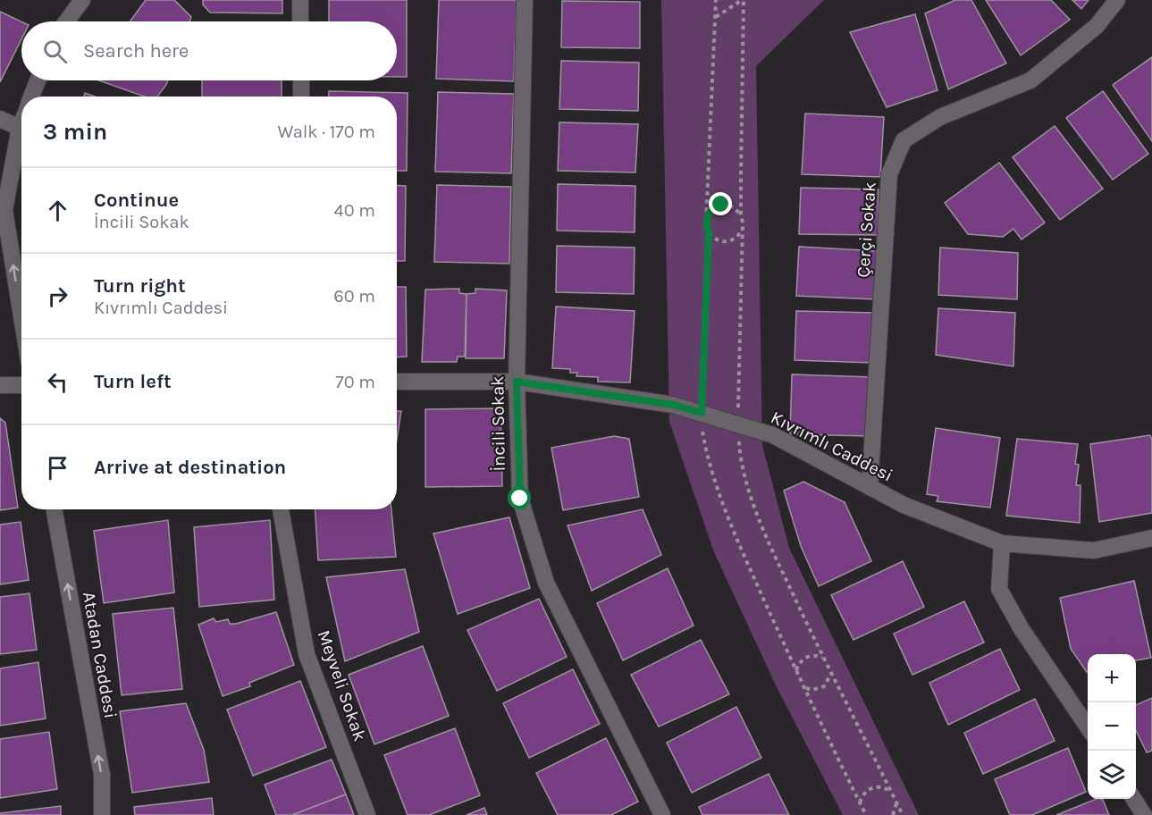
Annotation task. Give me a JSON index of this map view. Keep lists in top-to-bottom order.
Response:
{
  "streets": {
    "street": [
      "Çerçi Sokak",
      "İncili Sokak",
      "Kıvrımlı Caddesi",
      "Atadan Caddesi",
      "Meyveli Sokak"
    ]
  },
  "crossings": [
    ["Çerçi Sokak", "Kıvrımlı Caddesi"],
    ["İncili Sokak", "Kıvrımlı Caddesi"]
  ],
  "one_way": ["Atadan Caddesi"],
  "page": {
    "search": "Search here",
    "heading": ["3 min", "Walk · 170 m"],
    "list": [
      ["Continue", "İncili Sokak", "40 m"],
      ["Turn right", "Kıvrımlı Caddesi", "60 m"],
      ["Turn left", "70 m"],
      "Arrive at destination"
    ],
    "map_buttons": ["+", "−"]
  }
}
